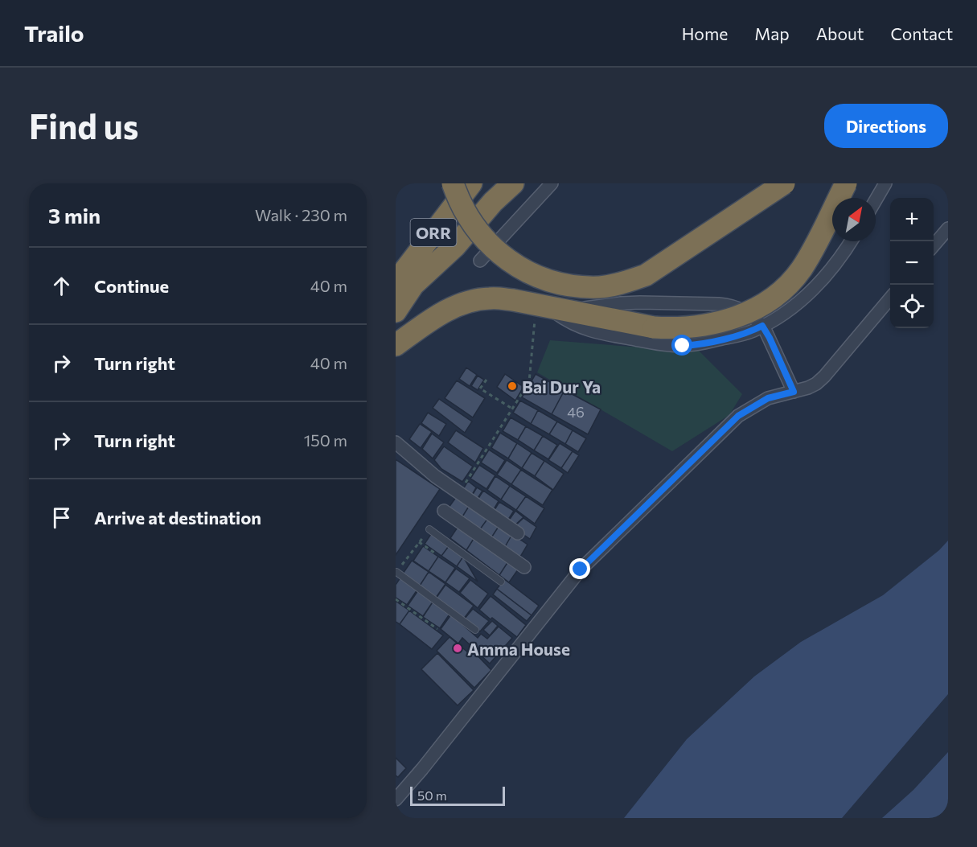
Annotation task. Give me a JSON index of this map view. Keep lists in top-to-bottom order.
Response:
{
  "streets": {
    "highway": ["ORR"]
  },
  "places": ["Bai Dur Ya", "Amma House"],
  "house_numbers": ["46"],
  "scale_bar": "50 m",
  "north": "top right",
  "page": {
    "header": "Trailo",
    "nav": [
      "Home",
      "Map",
      "About",
      "Contact"
    ],
    "buttons": "Directions",
    "title": "Find us",
    "heading": ["3 min", "Walk · 230 m"],
    "map_buttons": ["+", "−"],
    "list": [
      ["Continue", "40 m"],
      ["Turn right", "40 m"],
      ["Turn right", "150 m"],
      "Arrive at destination"
    ],
    "scale": "50 m"
  }
}
